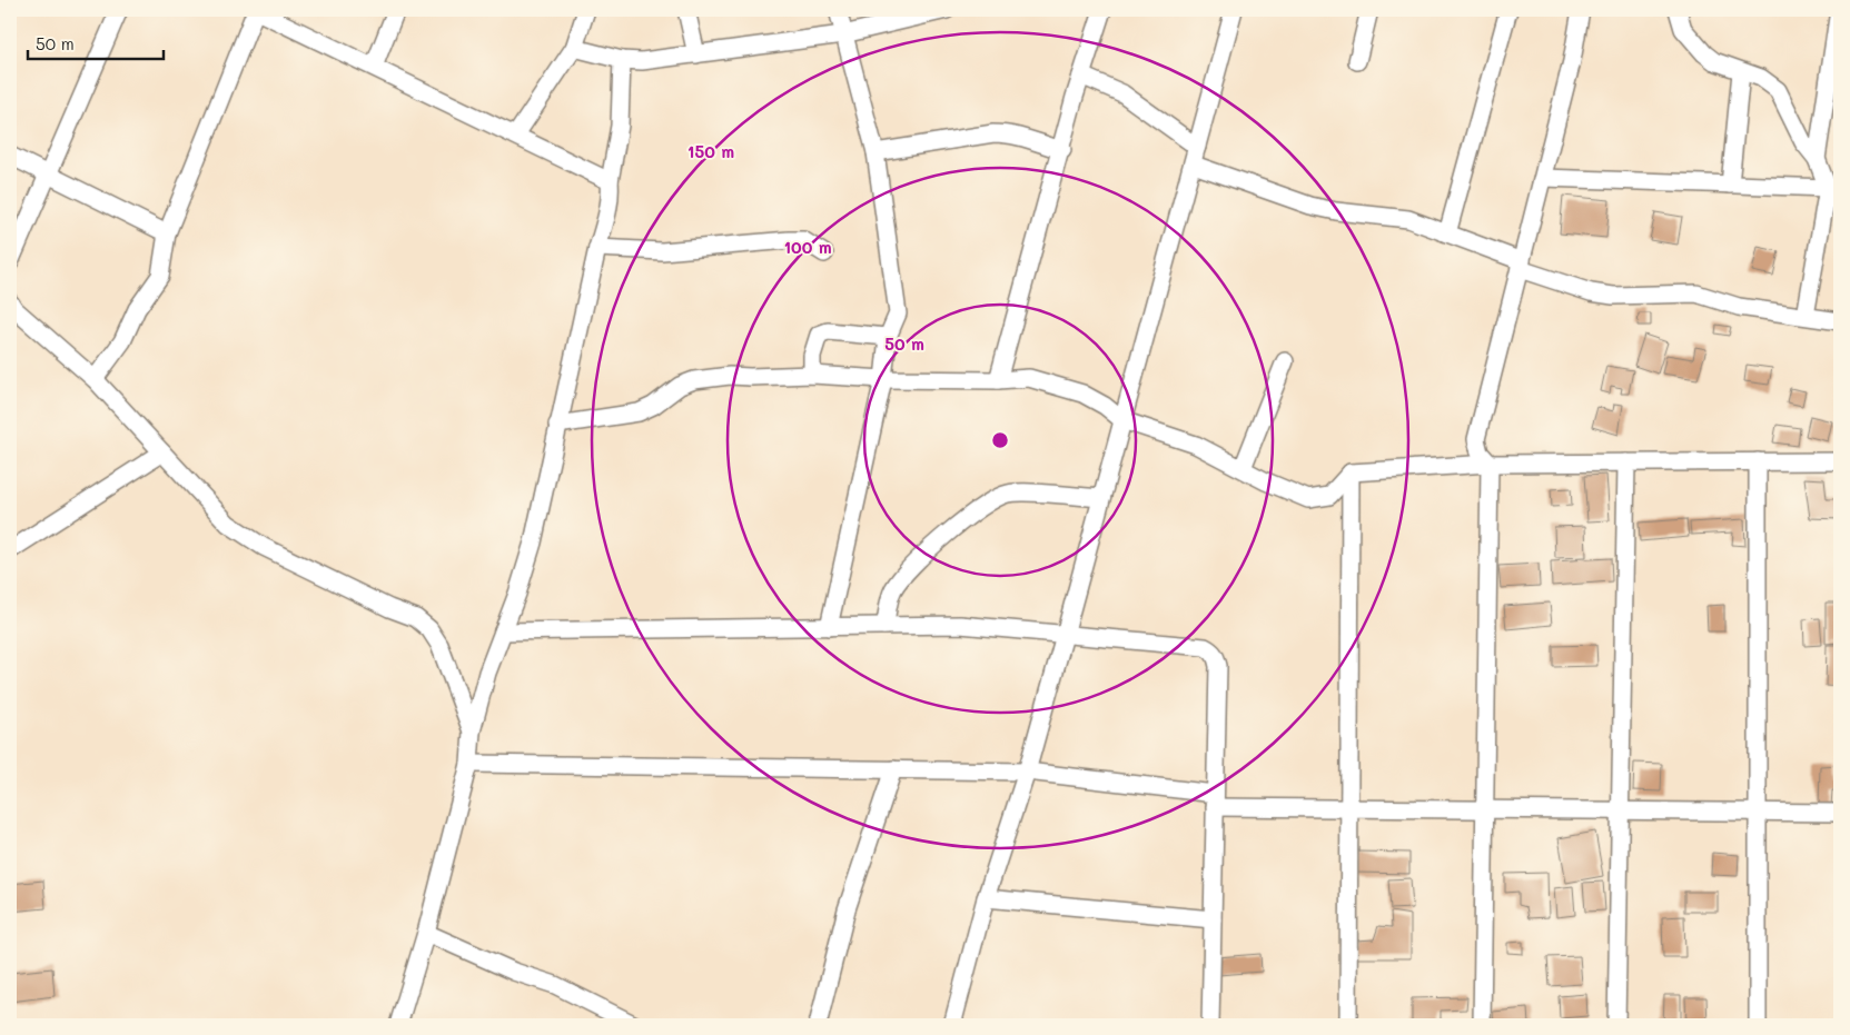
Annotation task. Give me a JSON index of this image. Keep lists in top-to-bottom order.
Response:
{
  "scale_bar": "50 m",
  "rings": ["150 m", "100 m", "50 m"]
}
